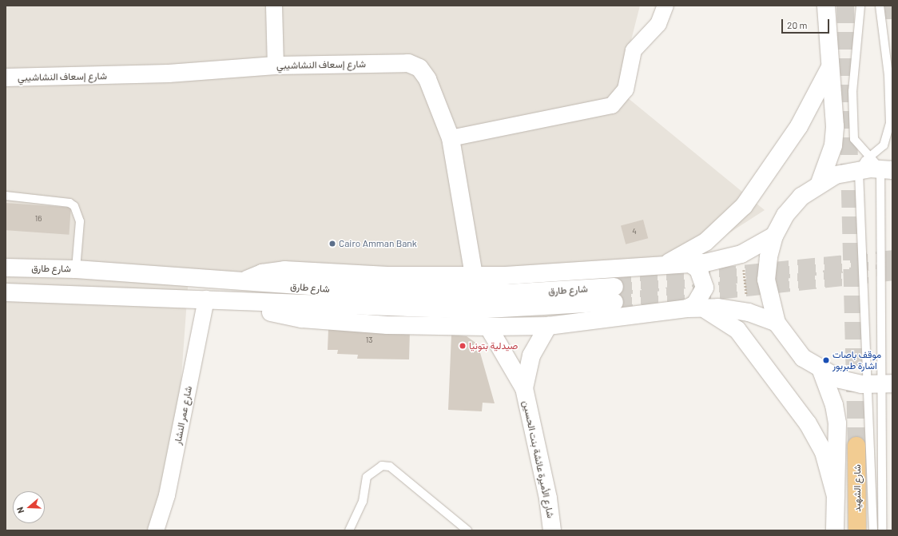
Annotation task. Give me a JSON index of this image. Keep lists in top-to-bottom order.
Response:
{
  "streets": {
    "highway": ["شارع الشهيد"],
    "street": [
      "شارع إسعاف النشاشيبي",
      "شارع طارق",
      "شارع عمر النشار",
      "شارع الأميرة عائشة بنت الحسين"
    ]
  },
  "crossings": [
    ["شارع طارق", "شارع عمر النشار"]
  ],
  "places": ["Cairo Amman Bank", "صيدلية بتونيا", "موقف باصات اشارة طبربور"],
  "house_numbers": ["16", "4", "13"],
  "scale_bar": "20 m",
  "north": "left"
}
